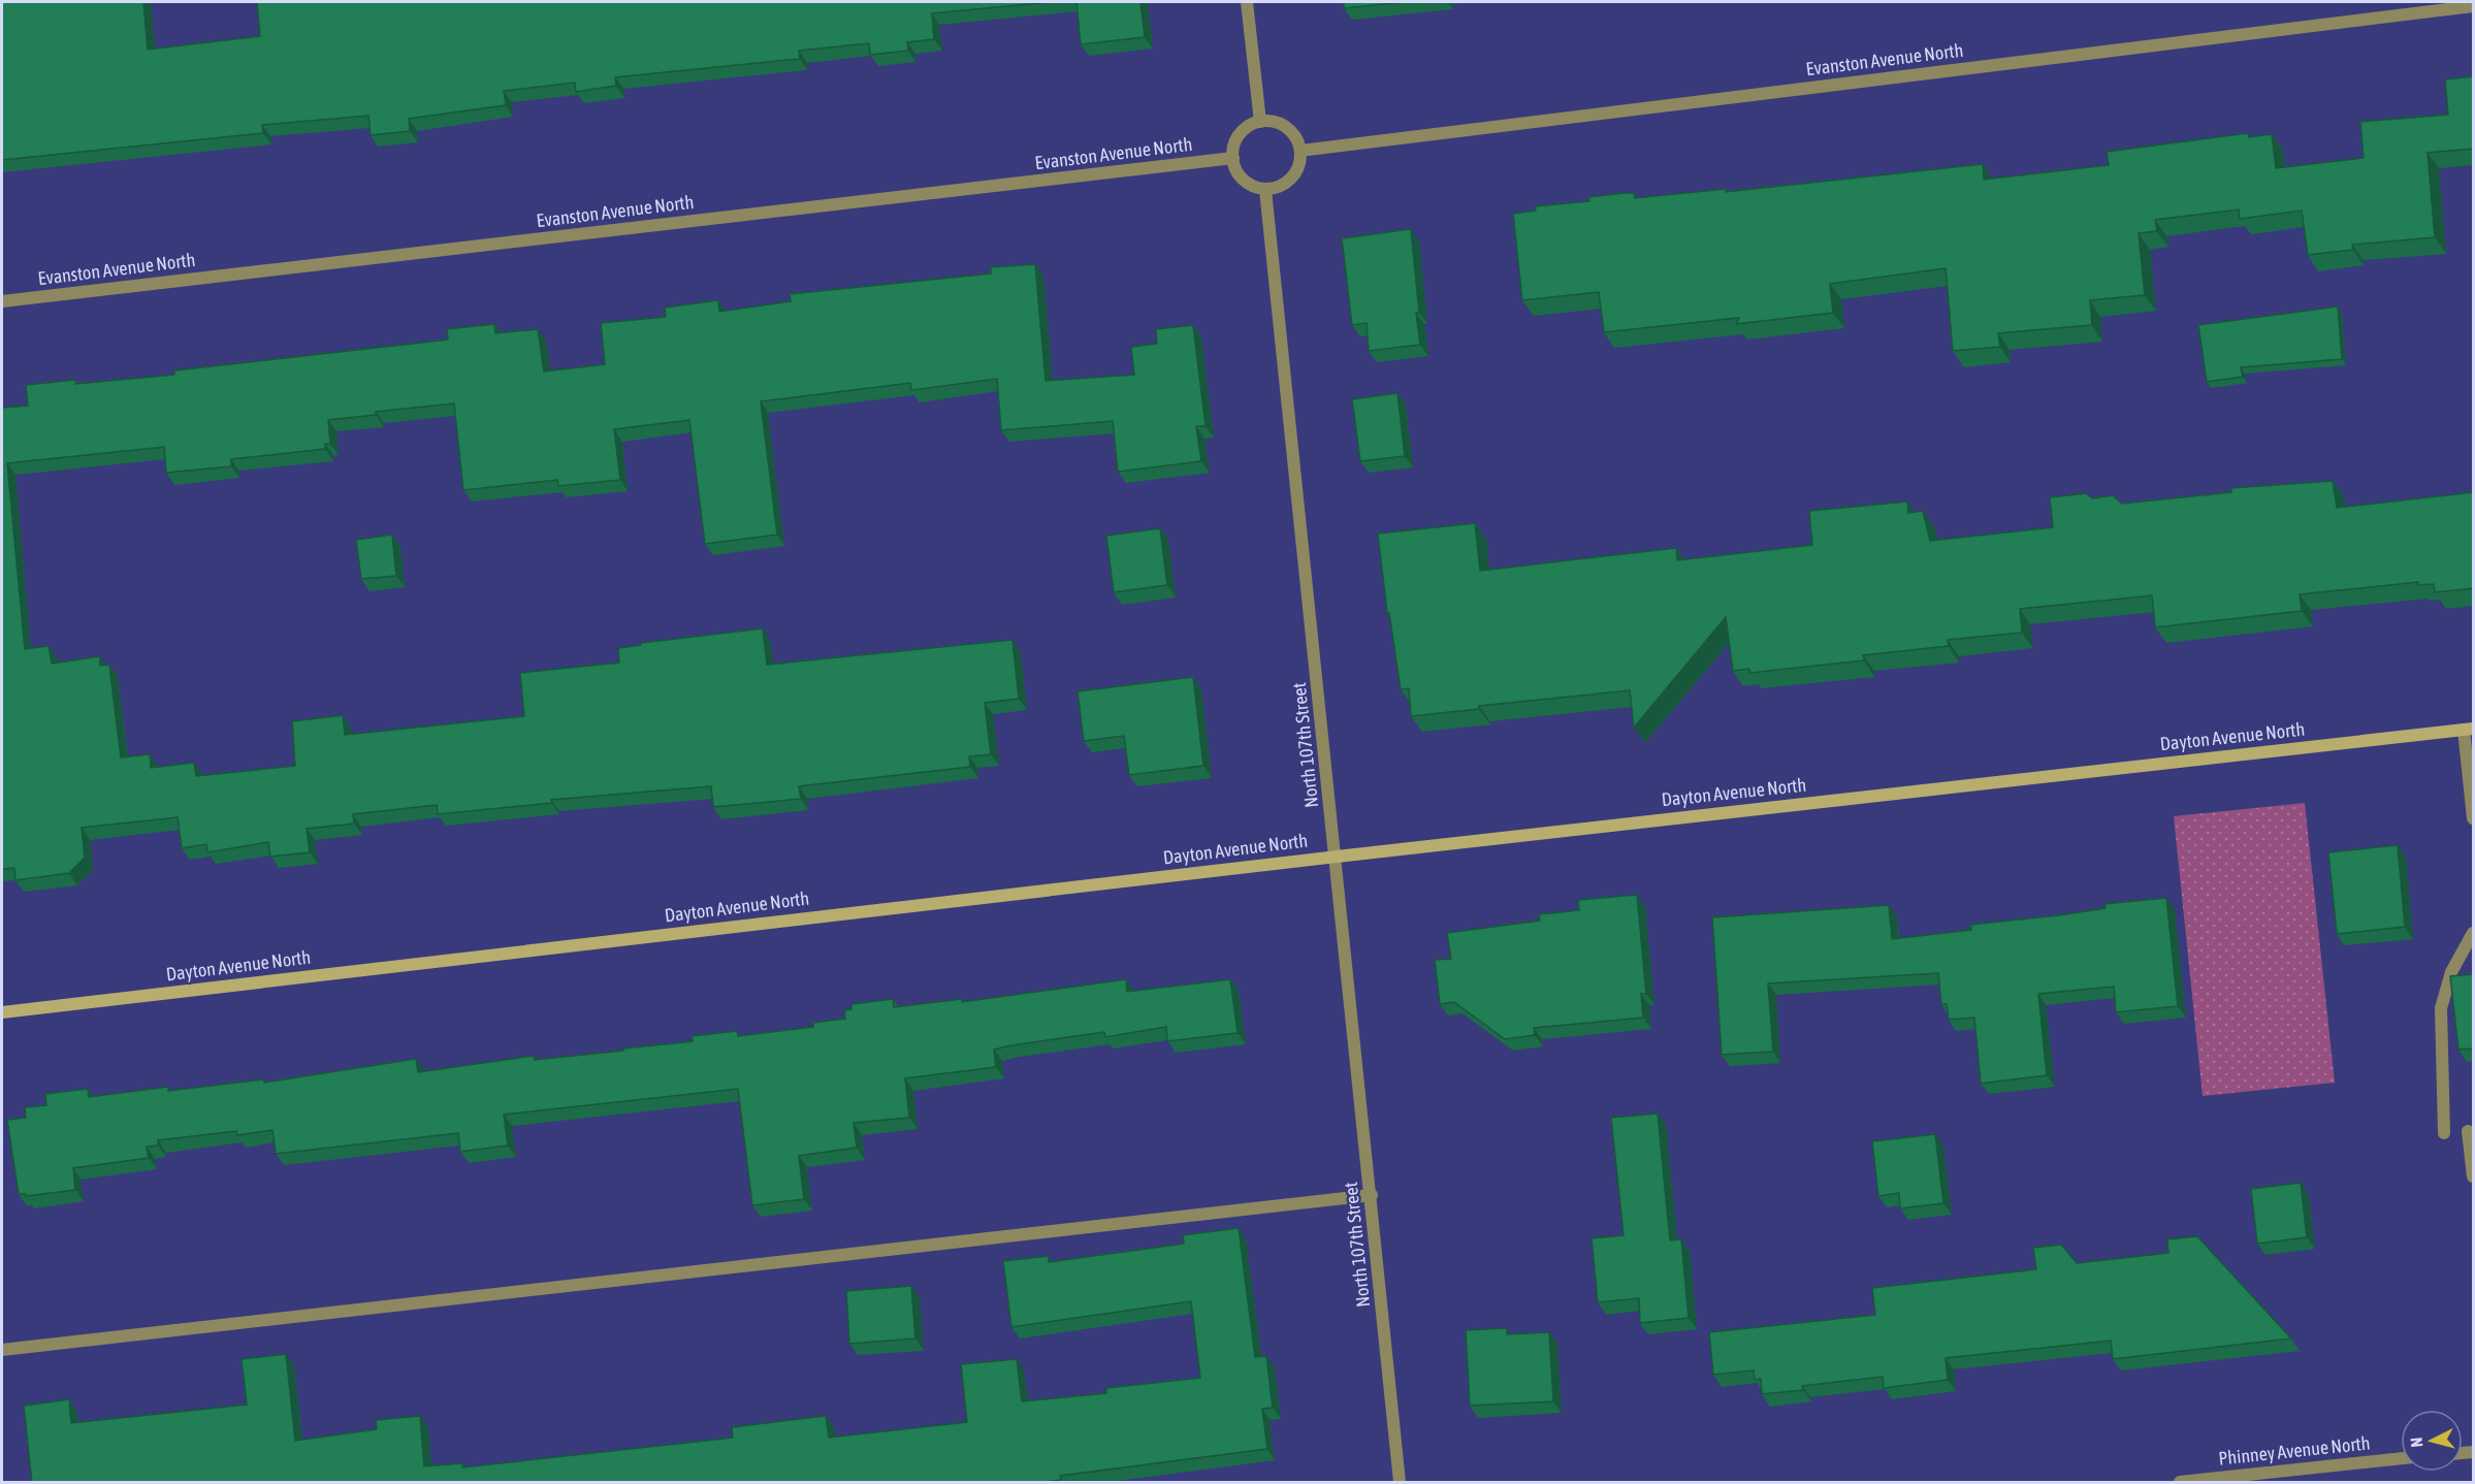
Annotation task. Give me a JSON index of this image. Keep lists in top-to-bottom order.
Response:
{
  "streets": {
    "street": [
      "Evanston Avenue North",
      "Dayton Avenue North",
      "North 107th Street",
      "Phinney Avenue North"
    ]
  },
  "crossings": [
    ["Evanston Avenue North", "North 107th Street"],
    ["Dayton Avenue North", "North 107th Street"]
  ],
  "north": "left"
}
